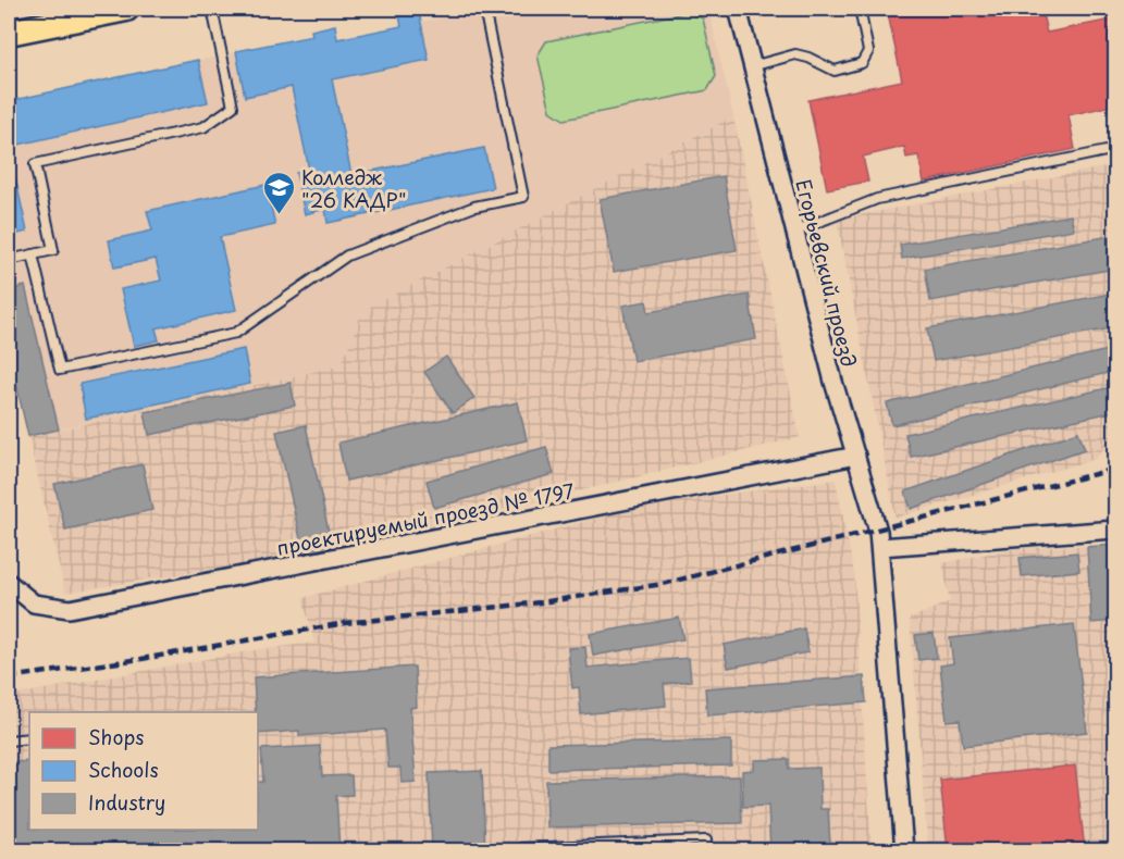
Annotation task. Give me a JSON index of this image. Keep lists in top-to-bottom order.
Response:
{
  "streets": {
    "street": ["Егорьевский проезд", "проектируемый проезд № 1797"]
  },
  "crossings": [
    ["Егорьевский проезд", "проектируемый проезд № 1797"]
  ],
  "places": {
    "school or university": ["Колледж \"26 КАДР\""]
  },
  "legend": ["Shops", "Schools", "Industry"]
}
